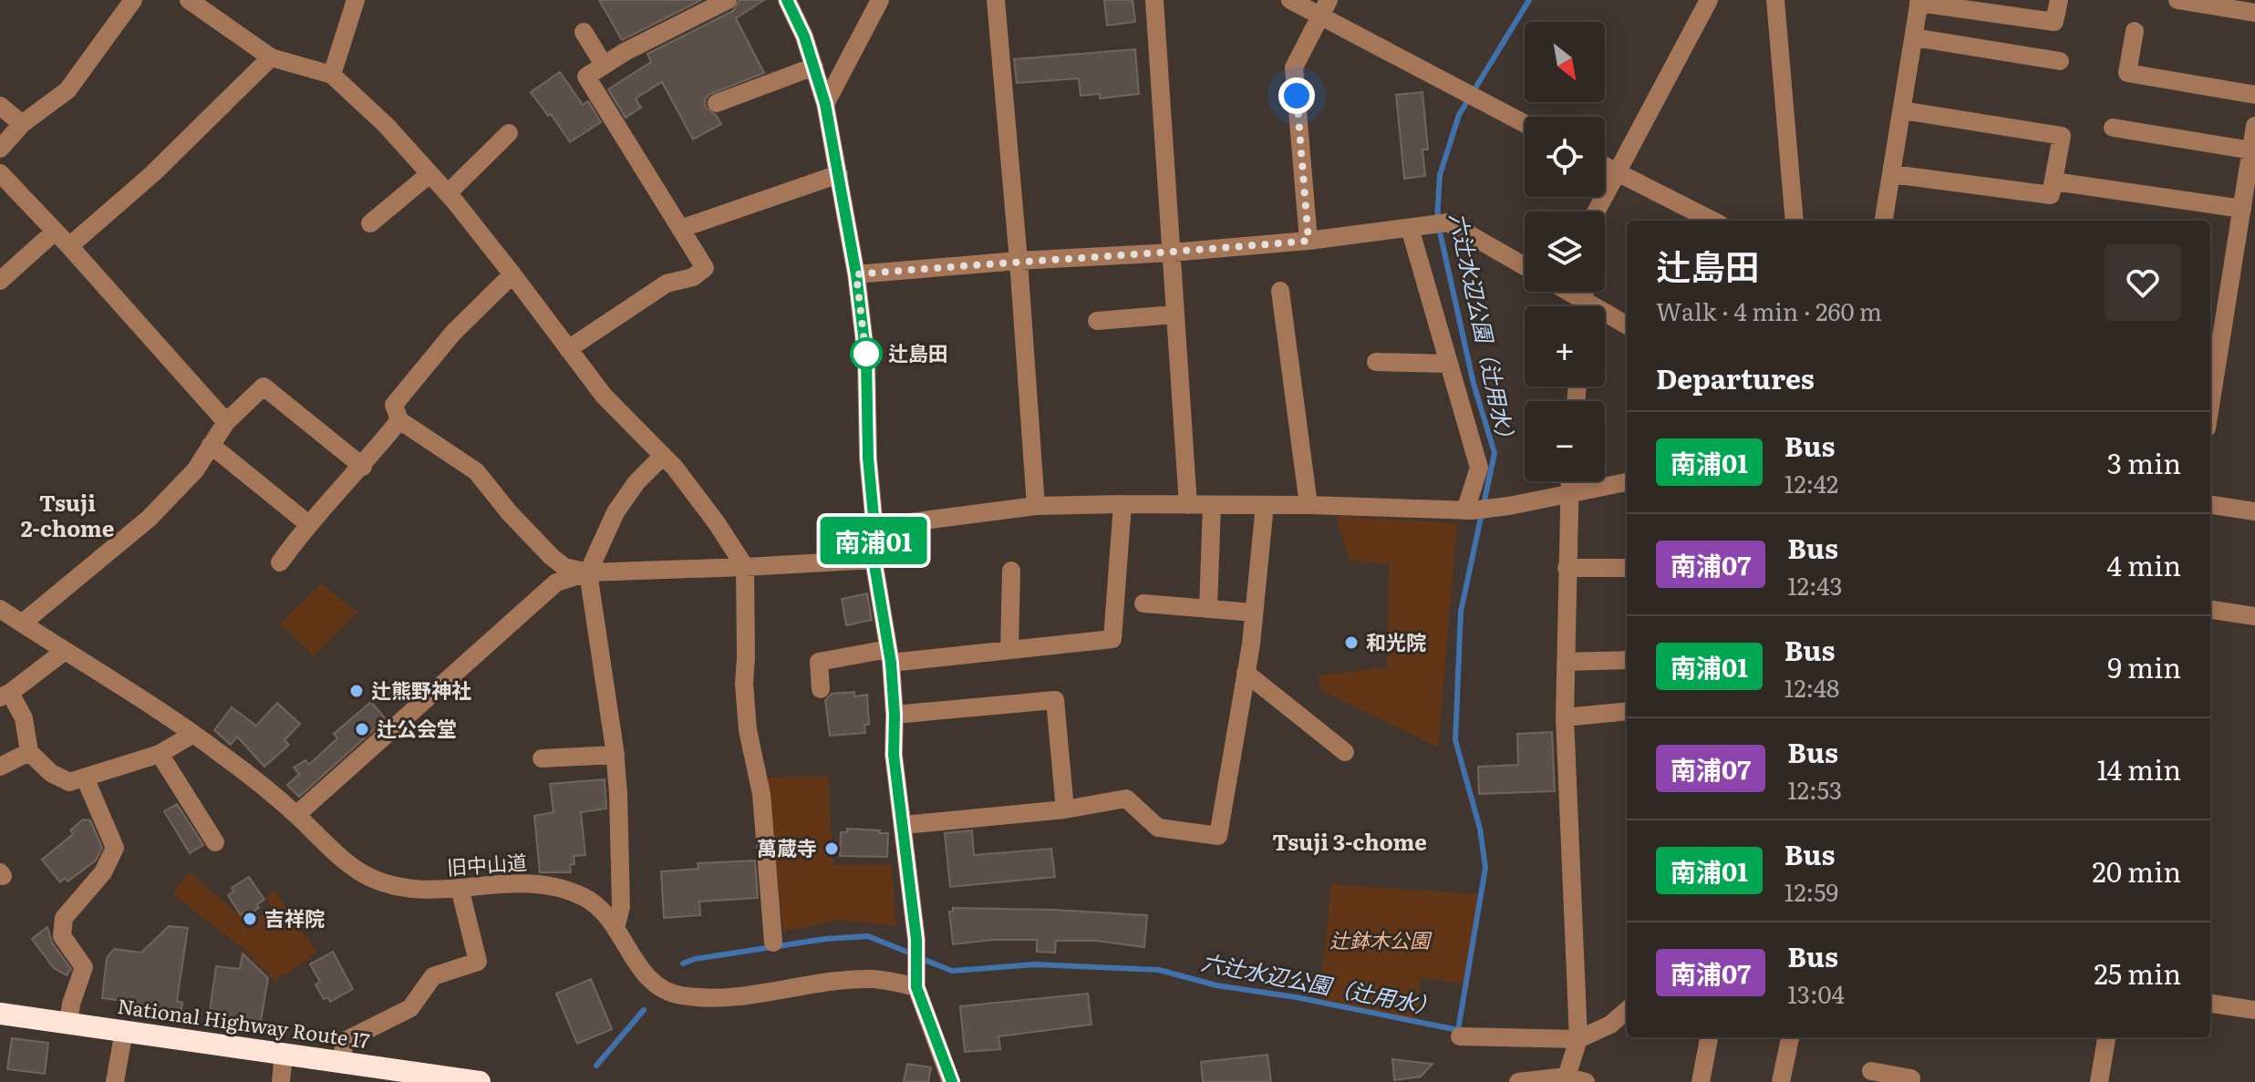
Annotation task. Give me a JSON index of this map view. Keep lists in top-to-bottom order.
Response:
{
  "streets": {
    "highway": ["National Highway Route 17"],
    "street": ["旧中山道"]
  },
  "districts": ["Tsuji 2-chome", "Tsuji 3-chome"],
  "water": ["六辻水辺公園（辻用水）"],
  "parks": ["辻鉢木公園"],
  "places": [
    "辻島田",
    "和光院",
    "辻熊野神社",
    "辻公会堂",
    "萬蔵寺",
    "吉祥院"
  ],
  "lines": ["bus line 南浦01"],
  "north": "bottom right",
  "page": {
    "on_map": "南浦01",
    "map_buttons": ["+", "−"],
    "heading": [
      ["辻島田", "Walk · 4 min · 260 m"],
      "Departures"
    ],
    "list": [
      {
        "mark": "南浦01",
        "name": "Bus",
        "note": "12:42",
        "value": "3 min"
      },
      {
        "mark": "南浦07",
        "name": "Bus",
        "note": "12:43",
        "value": "4 min"
      },
      {
        "mark": "南浦01",
        "name": "Bus",
        "note": "12:48",
        "value": "9 min"
      },
      {
        "mark": "南浦07",
        "name": "Bus",
        "note": "12:53",
        "value": "14 min"
      },
      {
        "mark": "南浦01",
        "name": "Bus",
        "note": "12:59",
        "value": "20 min"
      },
      {
        "mark": "南浦07",
        "name": "Bus",
        "note": "13:04",
        "value": "25 min"
      }
    ]
  }
}
